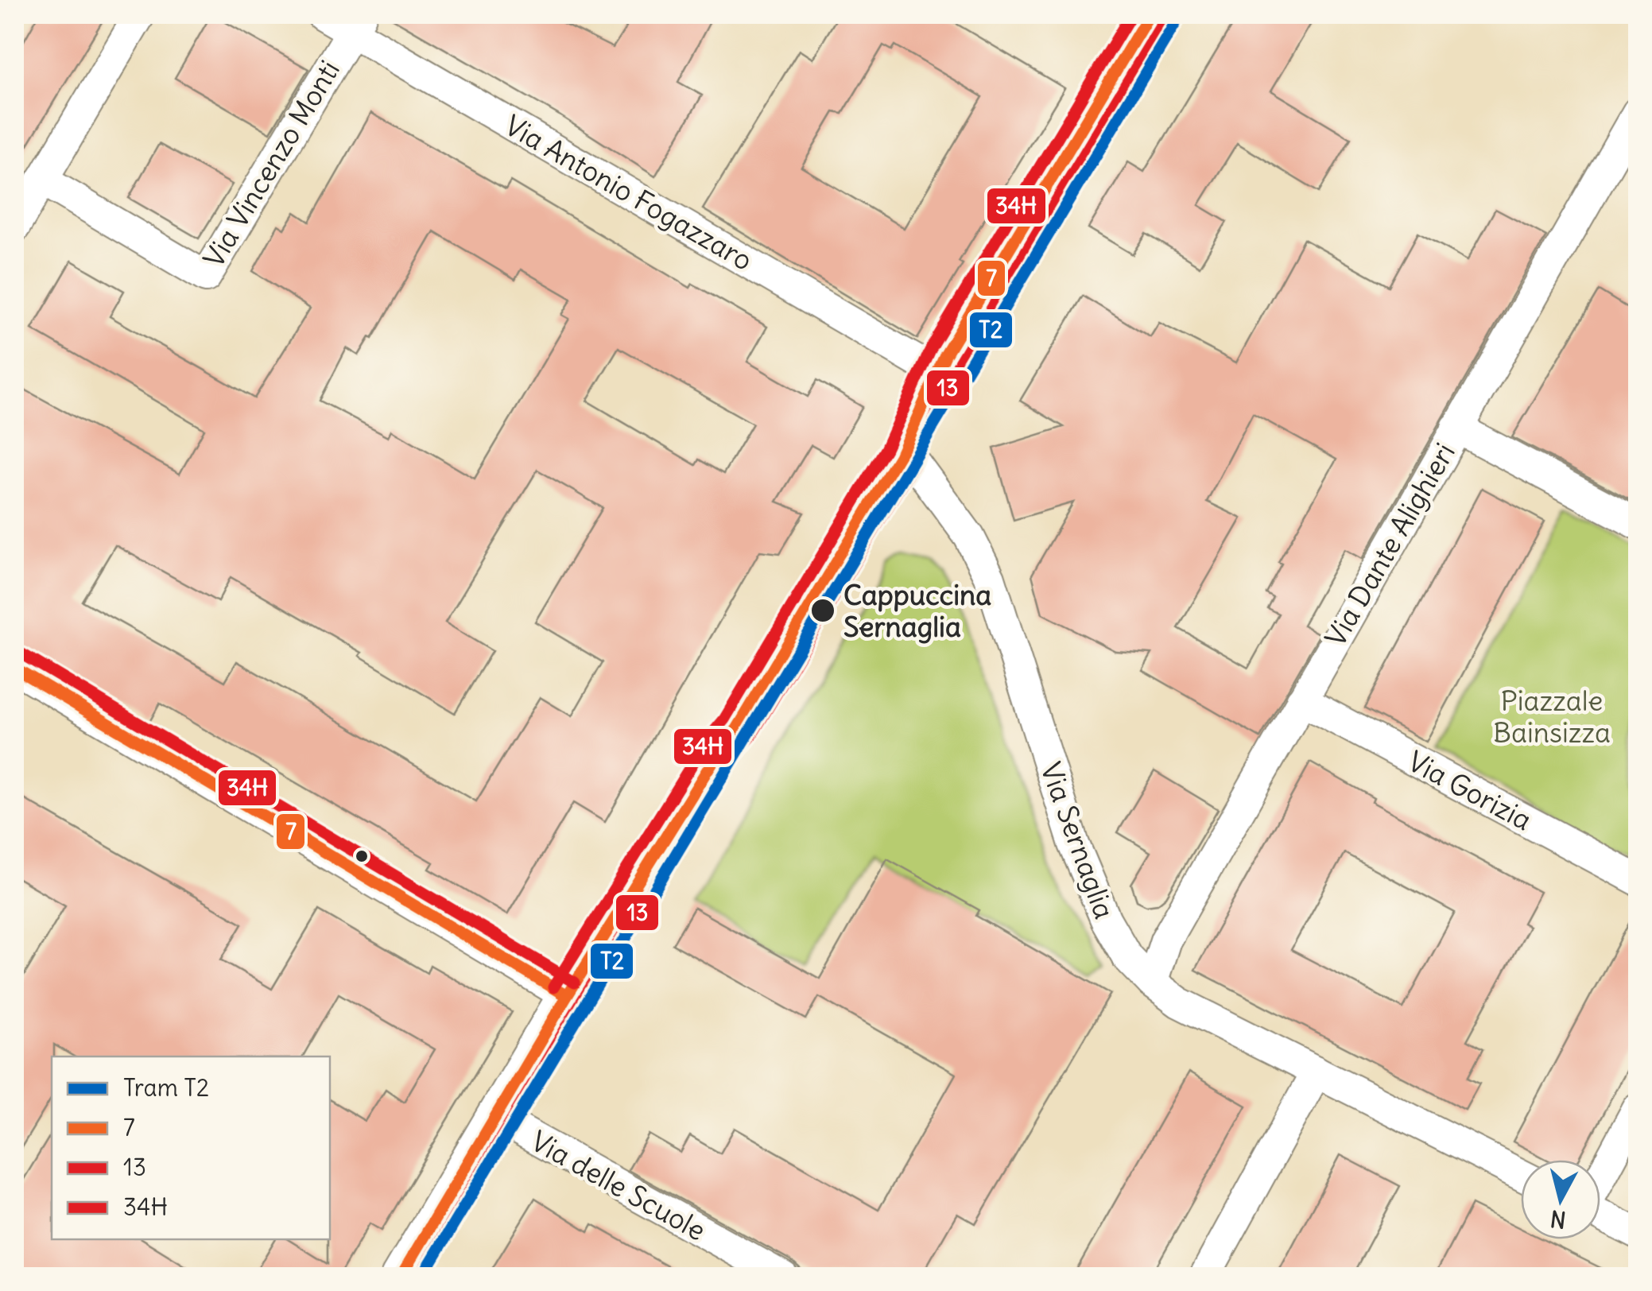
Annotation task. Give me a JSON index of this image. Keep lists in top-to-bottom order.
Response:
{
  "streets": {
    "street": [
      "Via Vincenzo Monti",
      "Via Antonio Fogazzaro",
      "Via Dante Alighieri",
      "Via Gorizia",
      "Via Sernaglia",
      "Via delle Scuole"
    ]
  },
  "crossings": [
    ["Via Vincenzo Monti", "Via Antonio Fogazzaro"],
    ["Via Dante Alighieri", "Via Gorizia"],
    ["Via Dante Alighieri", "Via Sernaglia"]
  ],
  "parks": ["Piazzale Bainsizza"],
  "places": ["Cappuccina Sernaglia"],
  "lines": [
    "tram line T2",
    "transit line 7",
    "transit line 34H",
    "transit line 13"
  ],
  "legend": [
    "Tram T2",
    "7",
    "13",
    "34H"
  ],
  "north": "bottom"
}
